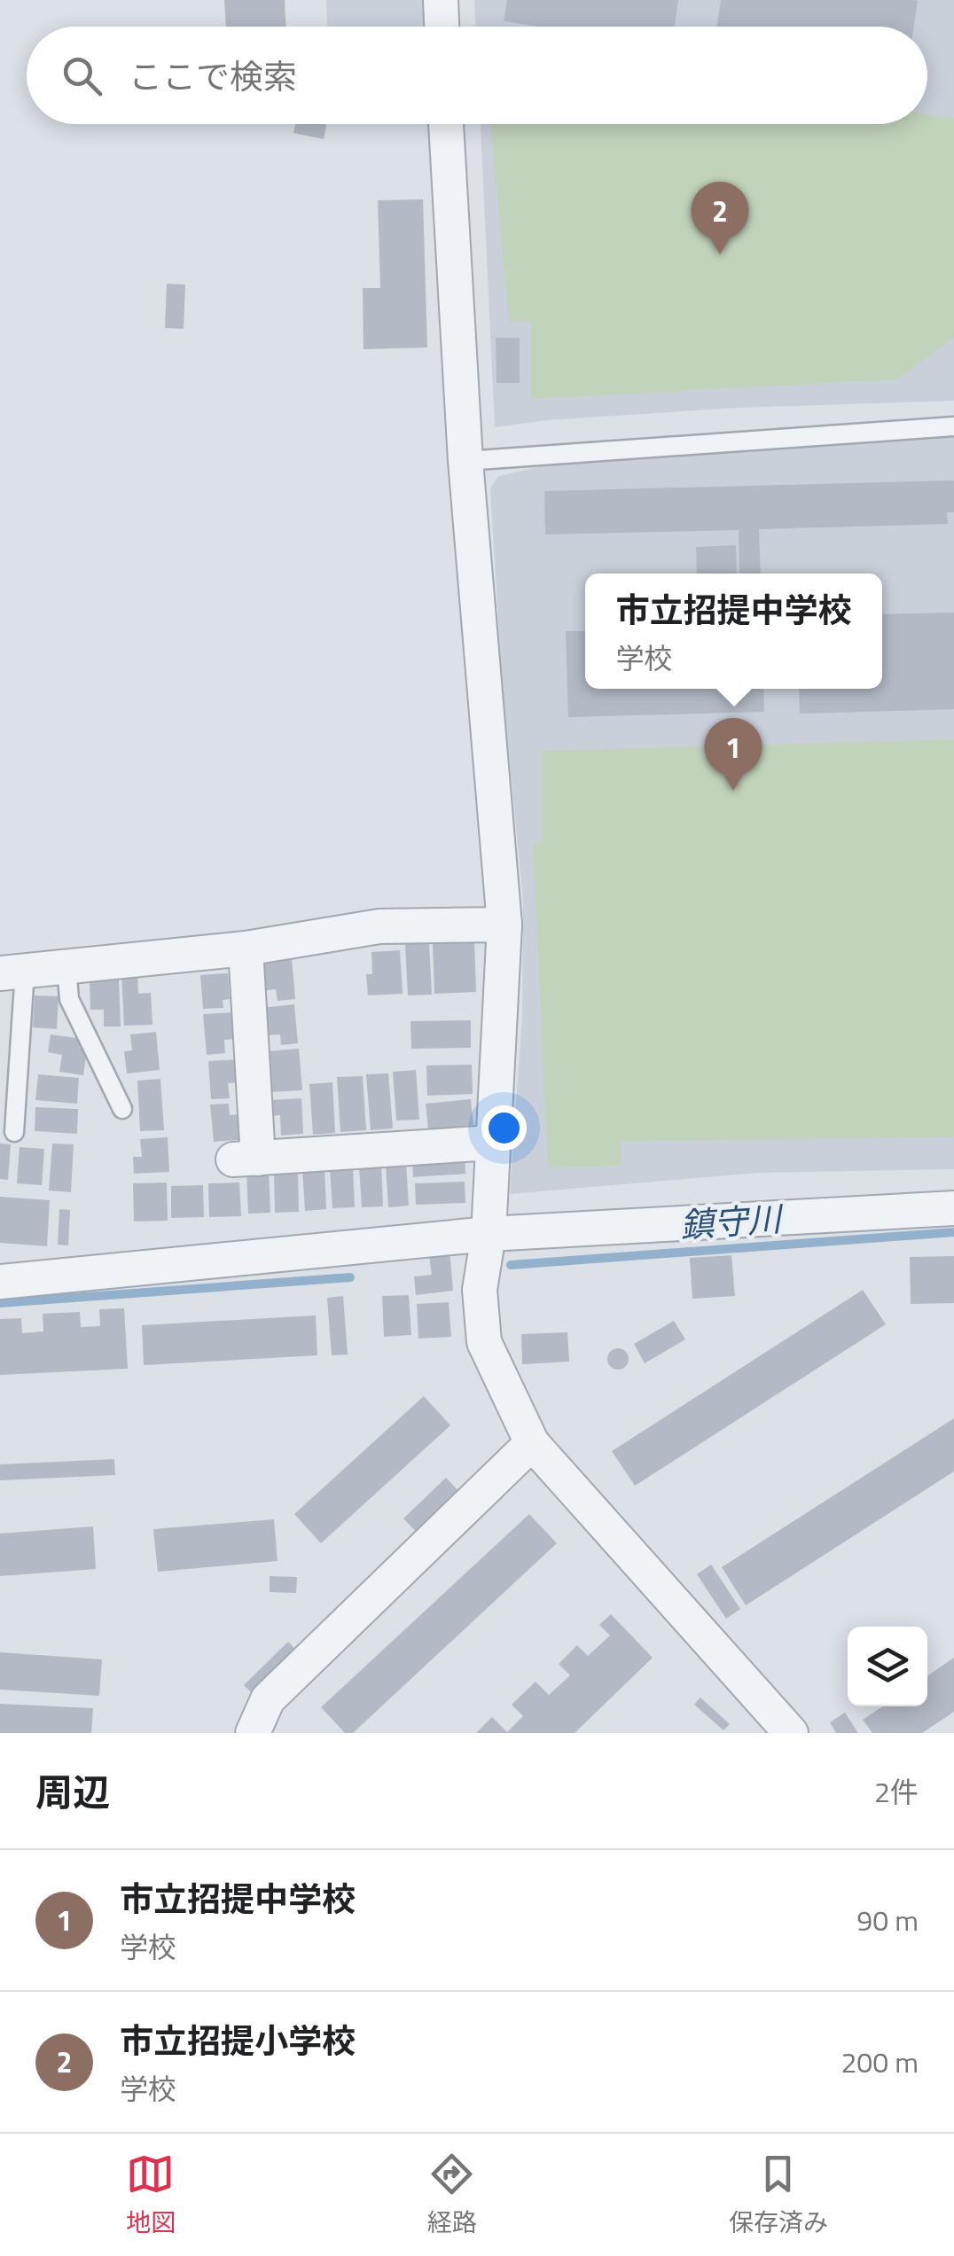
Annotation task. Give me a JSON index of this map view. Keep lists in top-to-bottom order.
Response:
{
  "water": ["鎮守川"],
  "page": {
    "search": "ここで検索",
    "pins": ["2", "1"],
    "popup": ["市立招提中学校", "学校"],
    "heading": ["周辺", "2件"],
    "list": [
      {
        "mark": "1",
        "name": "市立招提中学校",
        "note": "学校",
        "value": "90 m"
      },
      {
        "mark": "2",
        "name": "市立招提小学校",
        "note": "学校",
        "value": "200 m"
      }
    ],
    "nav": ["地図", "経路", "保存済み"]
  }
}
